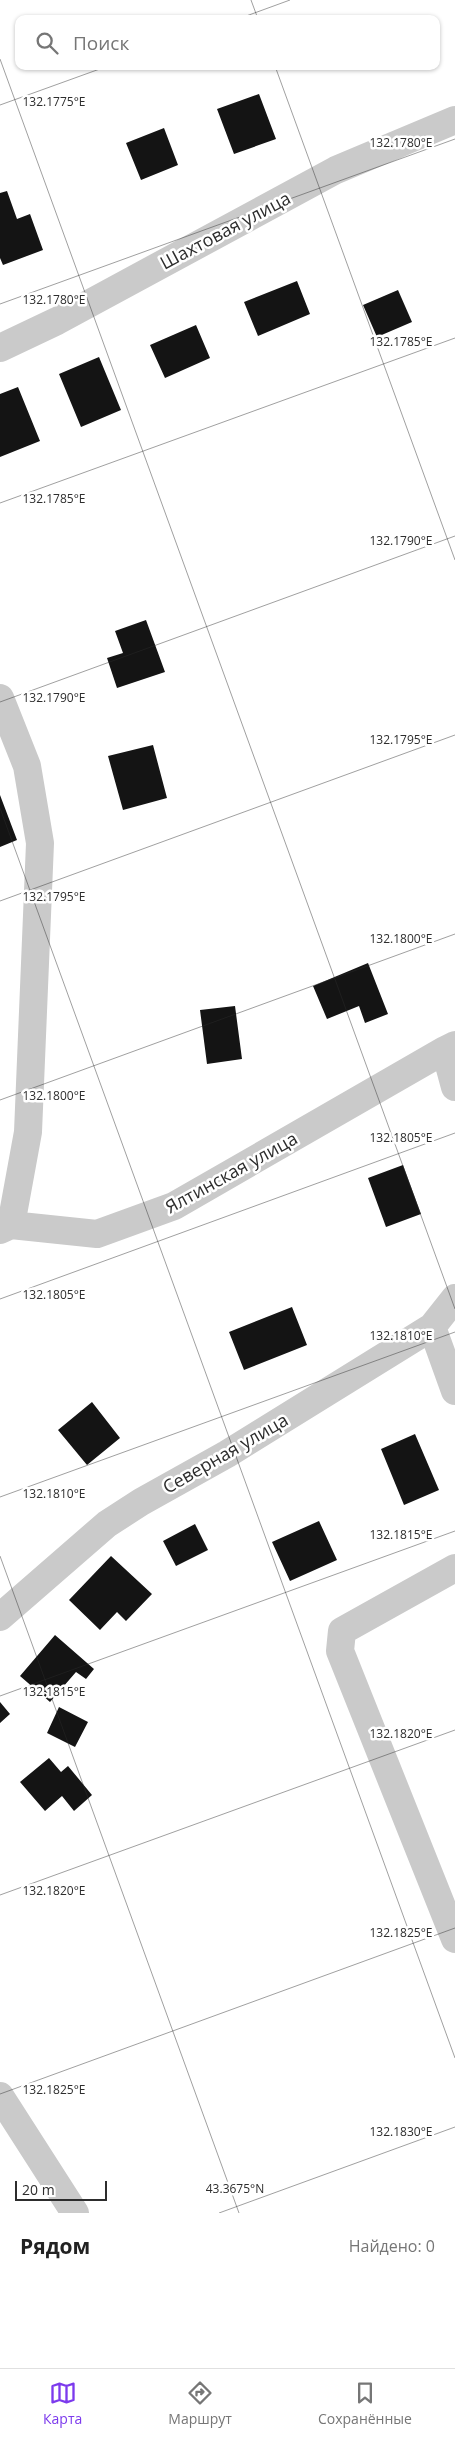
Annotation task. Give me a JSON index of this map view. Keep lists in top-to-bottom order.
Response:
{
  "streets": {
    "street": ["Шахтовая улица", "Ялтинская улица", "Северная улица"]
  },
  "scale_bar": "20 m",
  "page": {
    "search": "Поиск",
    "scale": "20 m",
    "heading": ["Рядом", "Найдено: 0"],
    "nav": ["Карта", "Маршрут", "Сохранённые"]
  },
  "coordinates": [
    "132.1775°E",
    "132.1780°E",
    "132.1785°E",
    "132.1790°E",
    "132.1795°E",
    "132.1800°E",
    "132.1805°E",
    "132.1810°E",
    "132.1815°E",
    "132.1820°E",
    "132.1825°E",
    "132.1830°E",
    "43.3675°N"
  ]
}
